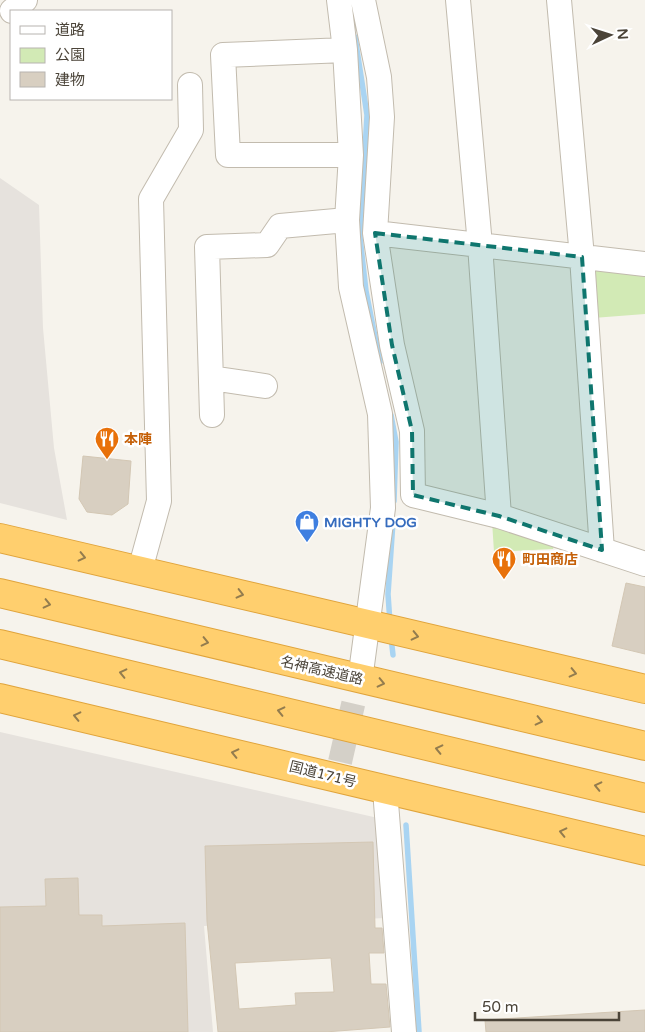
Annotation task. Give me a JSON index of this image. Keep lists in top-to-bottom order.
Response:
{
  "streets": {
    "highway": ["名神高速道路", "国道171号"]
  },
  "places": {
    "restaurant": ["本陣", "町田商店"],
    "shop": ["MIGHTY DOG"]
  },
  "legend": ["道路", "公園", "建物"],
  "scale_bar": "50 m",
  "north": "right"
}
